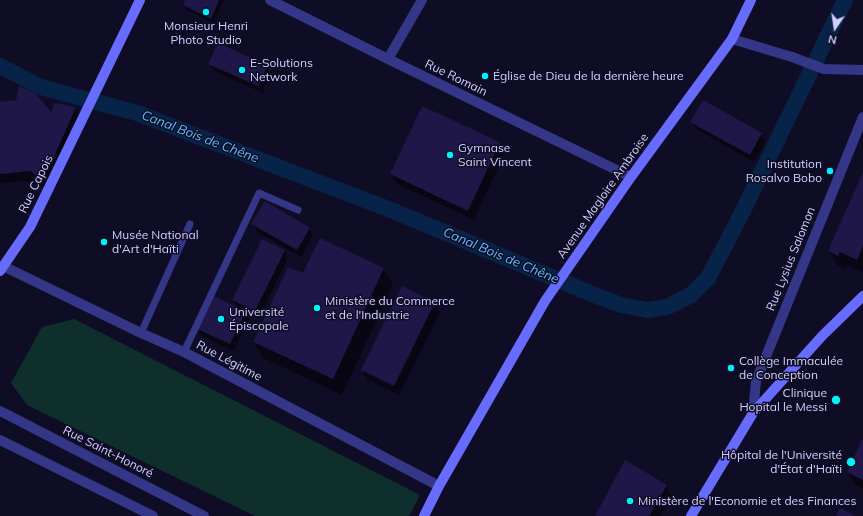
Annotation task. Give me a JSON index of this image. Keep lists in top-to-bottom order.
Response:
{
  "streets": {
    "street": [
      "Rue Romain",
      "Rue Capois",
      "Avenue Magloire Ambroise",
      "Rue Lysius Salomon",
      "Rue Légitime",
      "Rue Saint-Honoré"
    ]
  },
  "crossings": [
    ["Rue Romain", "Avenue Magloire Ambroise"],
    ["Rue Capois", "Rue Légitime"],
    ["Avenue Magloire Ambroise", "Rue Légitime"]
  ],
  "water": ["Canal Bois de Chêne"],
  "places": [
    "Monsieur Henri Photo Studio",
    "E-Solutions Network",
    "Église de Dieu de la dernière heure",
    "Gymnase Saint Vincent",
    "Institution Rosalvo Bobo",
    "Musée National d'Art d'Haïti",
    "Ministère du Commerce et de l'Industrie",
    "Université Épiscopale",
    "Collège Immaculée de Conception",
    "Clinique Hopital le Messi",
    "Hôpital de l'Université d'État d'Haïti",
    "Ministère de l'Economie et des Finances"
  ],
  "north": "bottom"
}
